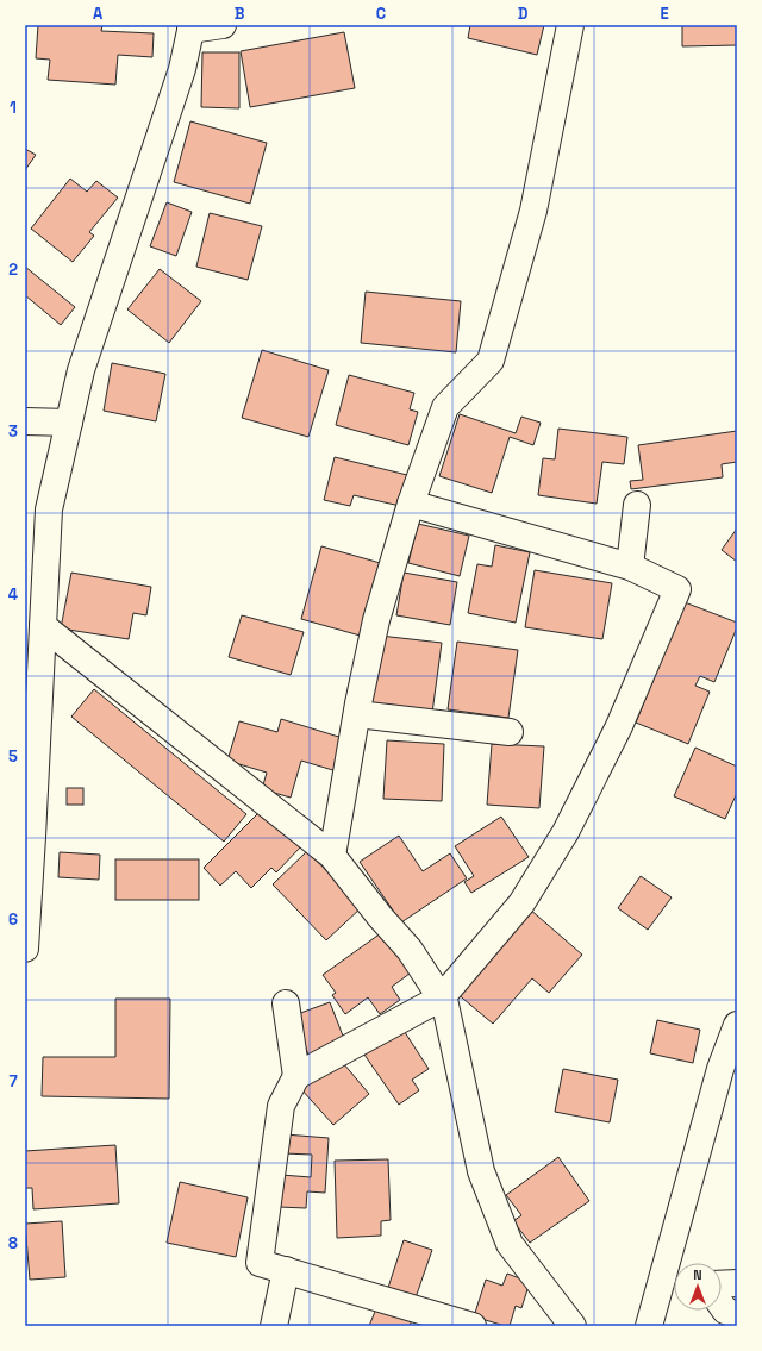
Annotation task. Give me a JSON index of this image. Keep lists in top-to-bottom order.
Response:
{
  "north": "top",
  "grid": {
    "columns": [
      "A",
      "B",
      "C",
      "D",
      "E"
    ],
    "rows": [
      "1",
      "2",
      "3",
      "4",
      "5",
      "6",
      "7",
      "8"
    ]
  }
}
